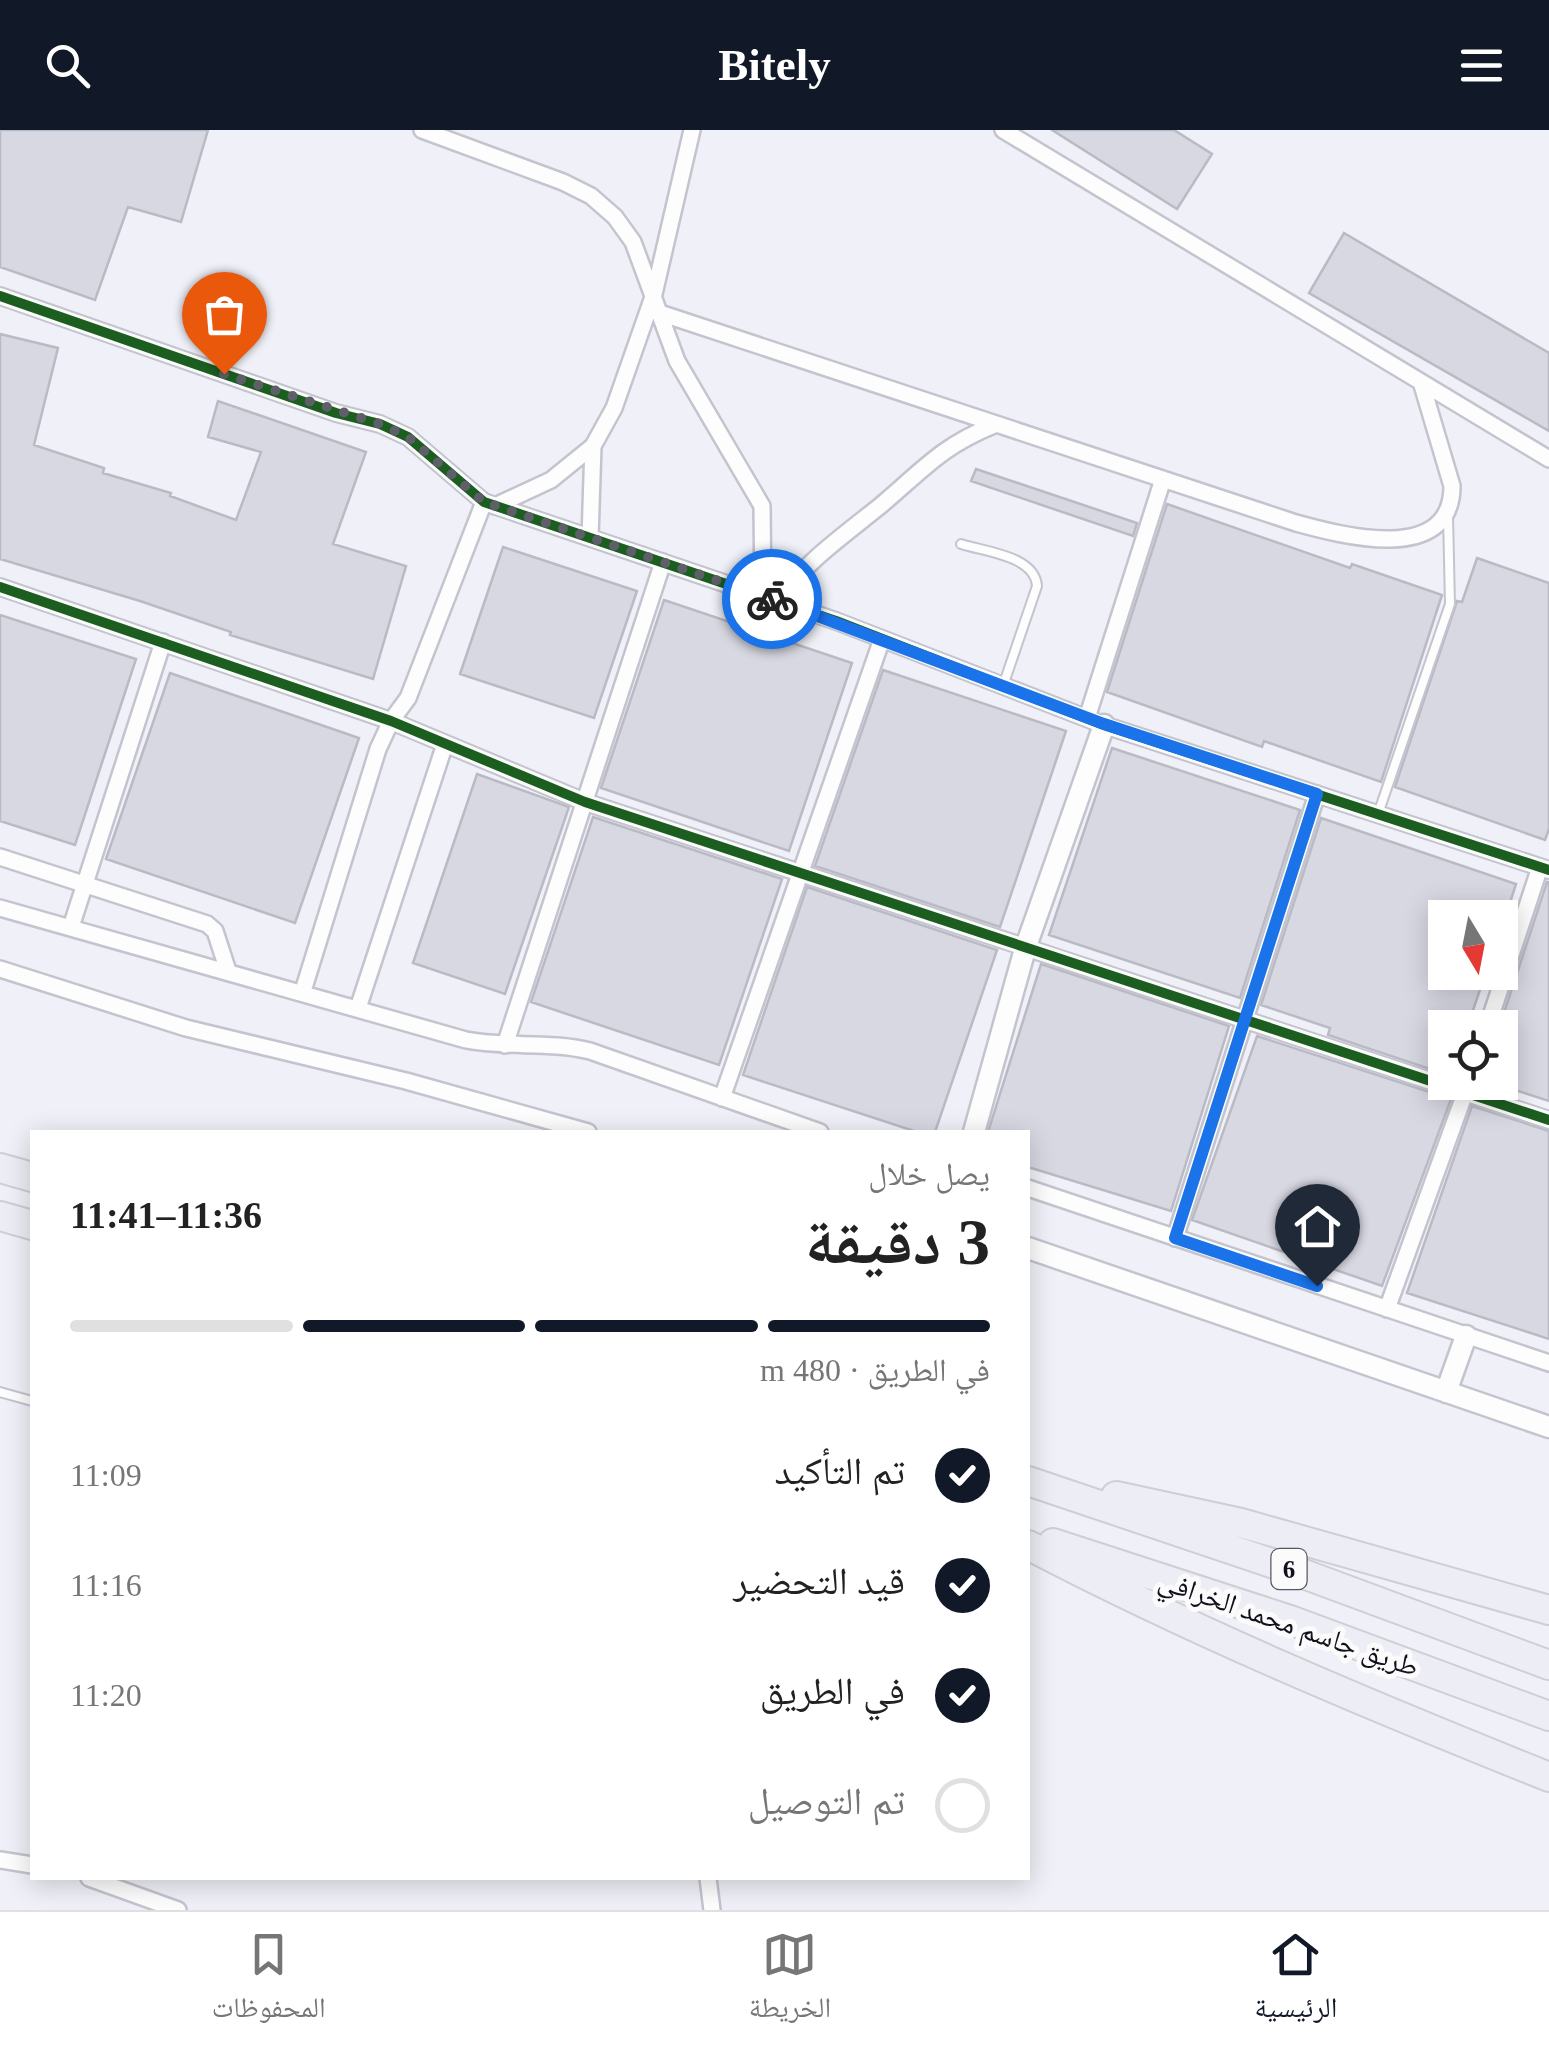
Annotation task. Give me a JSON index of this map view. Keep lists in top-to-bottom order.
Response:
{
  "streets": {
    "highway": ["6", "طريق جاسم محمد الخرافي"]
  },
  "north": "bottom",
  "page": {
    "header": "Bitely",
    "heading": ["3 دقيقة", "يصل خلال", "11:36–11:41"],
    "bar": "في الطريق · 480 m",
    "list": [
      ["تم التأكيد", "11:09"],
      ["قيد التحضير", "11:16"],
      ["في الطريق", "11:20"],
      "تم التوصيل"
    ],
    "tabs": ["الرئيسية", "الخريطة", "المحفوظات"]
  }
}
